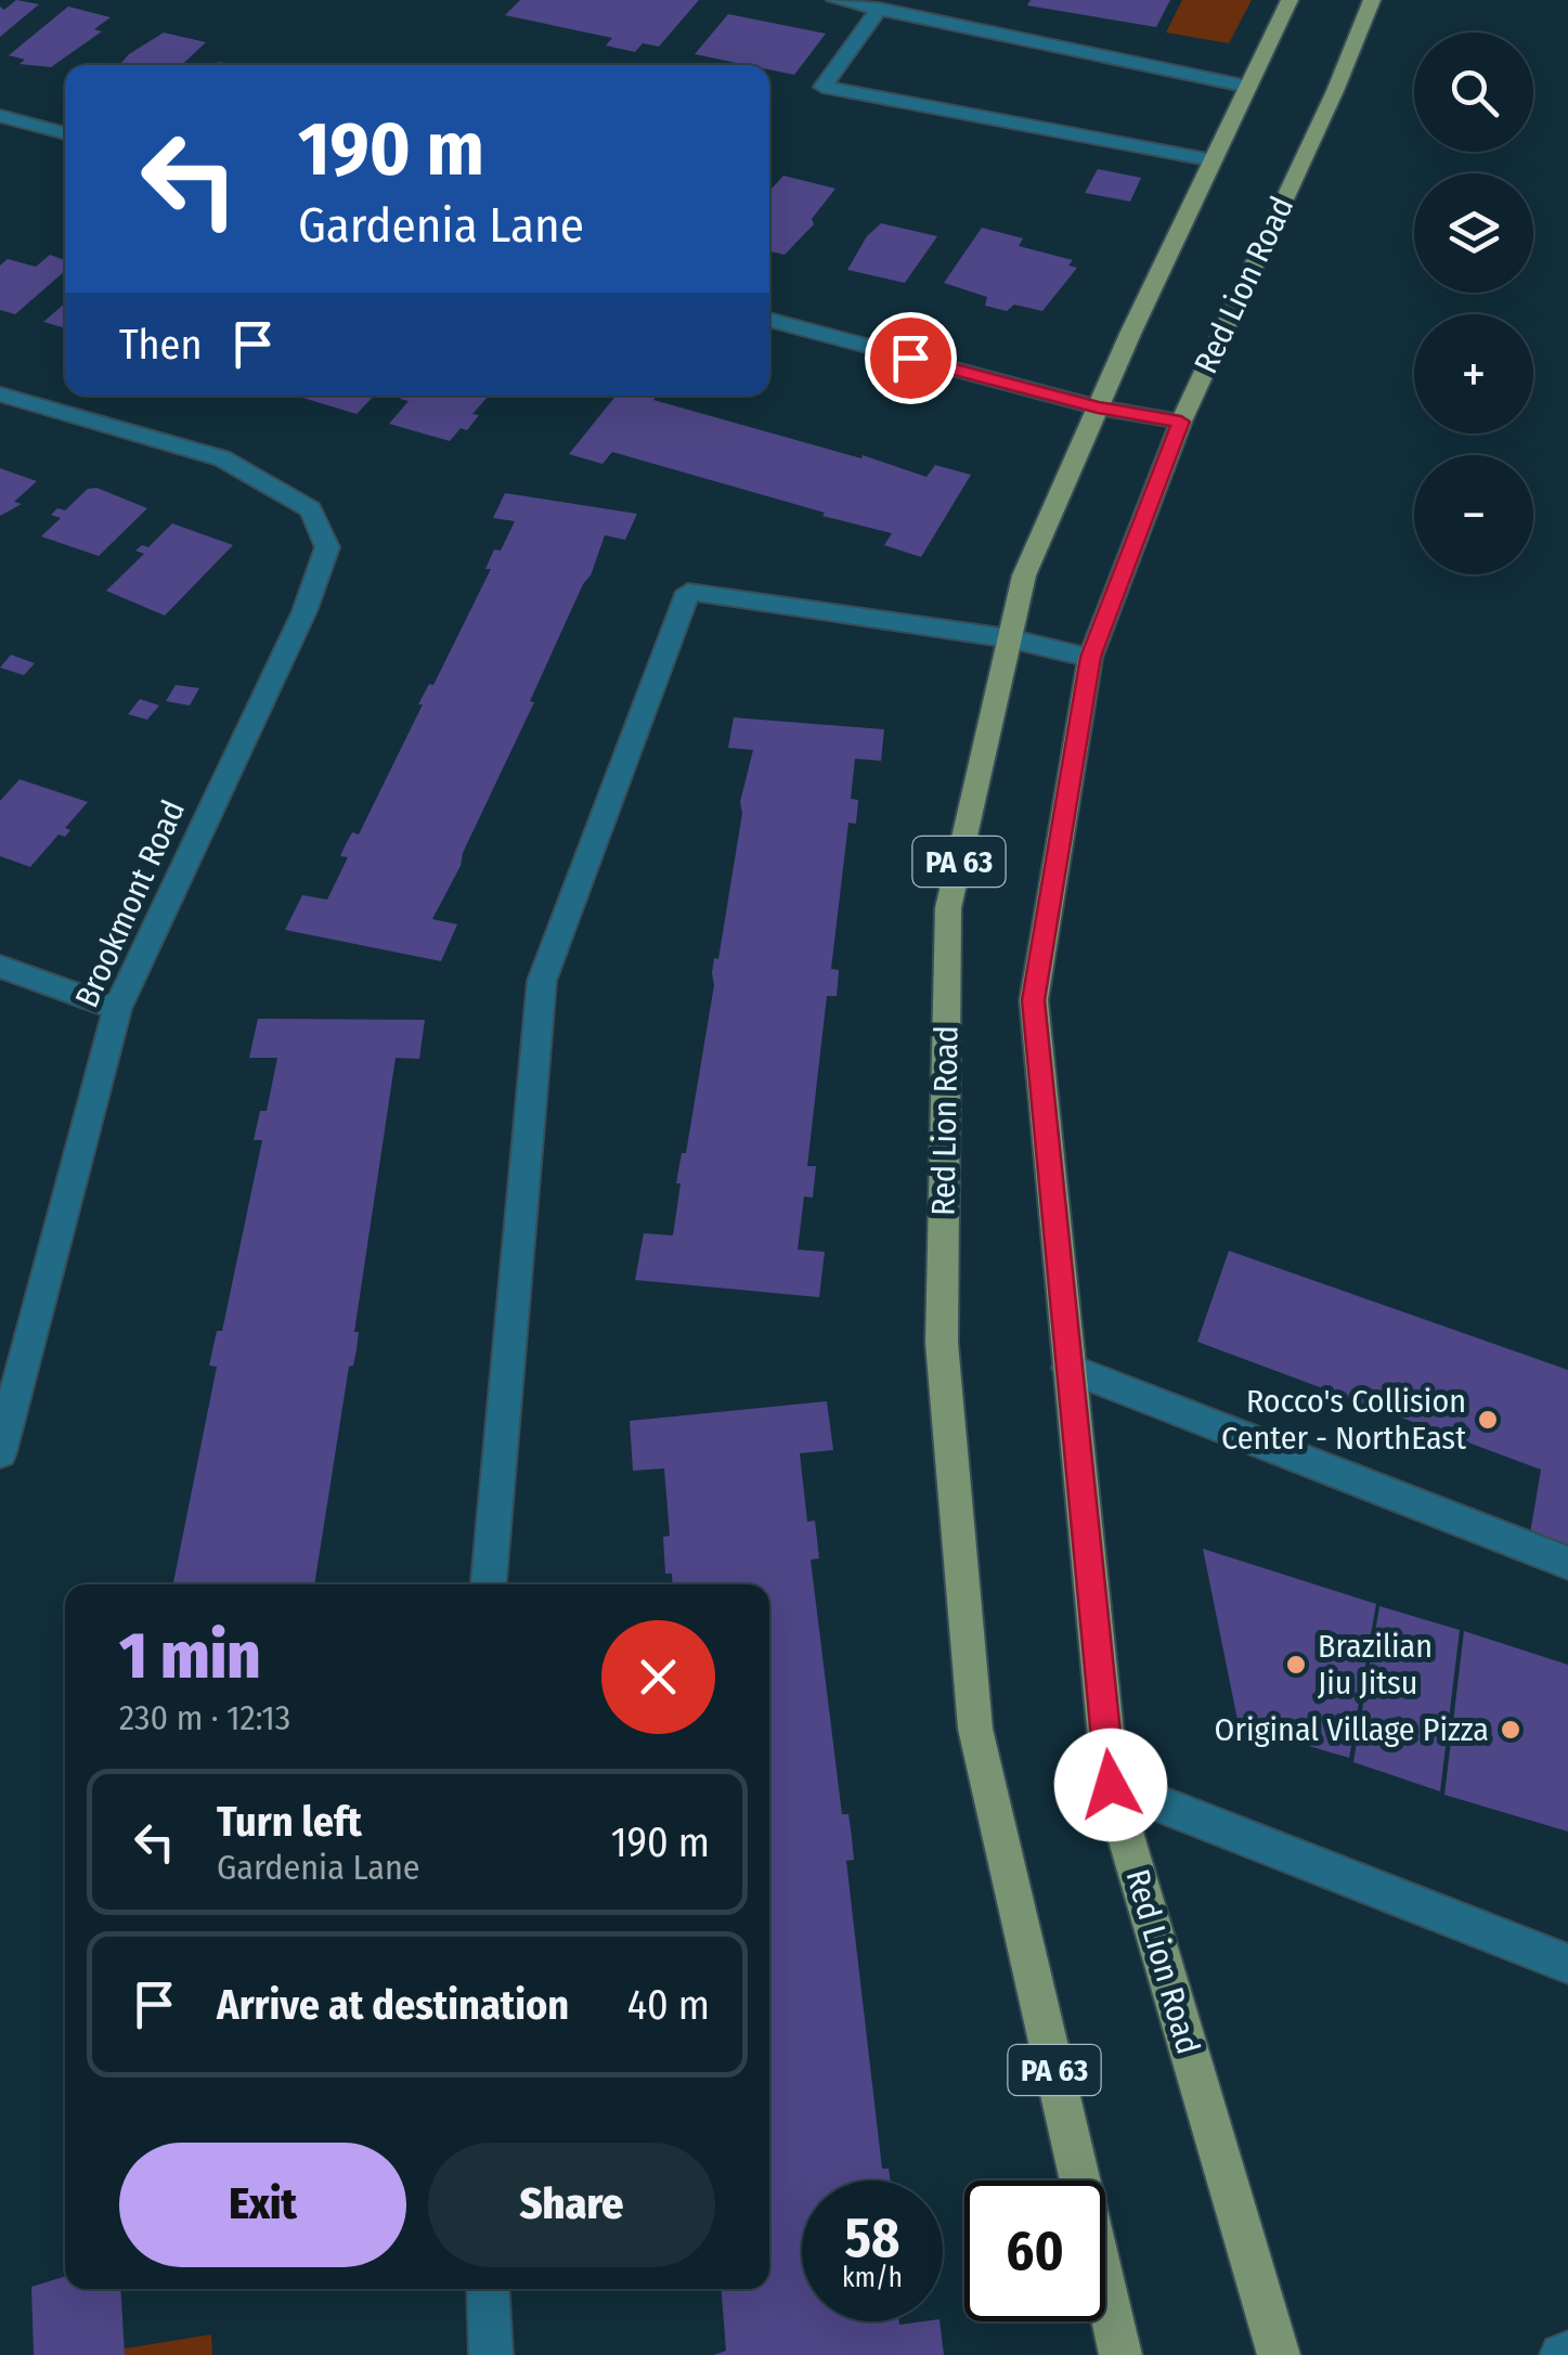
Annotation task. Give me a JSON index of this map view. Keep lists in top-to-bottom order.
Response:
{
  "streets": {
    "main road": ["Red Lion Road", "PA 63"],
    "street": ["Brookmont Road"]
  },
  "places": ["Rocco's Collision Center - NorthEast", "Brazilian Jiu Jitsu", "Original Village Pizza"],
  "page": {
    "map_buttons": ["+", "−"],
    "turn": ["190 m", "Gardenia Lane"],
    "then": "Then",
    "heading": ["1 min", "230 m · 12:13"],
    "list": [
      {
        "name": "Turn left",
        "note": "Gardenia Lane",
        "value": "190 m"
      },
      {
        "name": "Arrive at destination",
        "value": "40 m"
      }
    ],
    "buttons": ["Exit", "Share"],
    "speed": "58 km/h",
    "limit": "60"
  }
}
